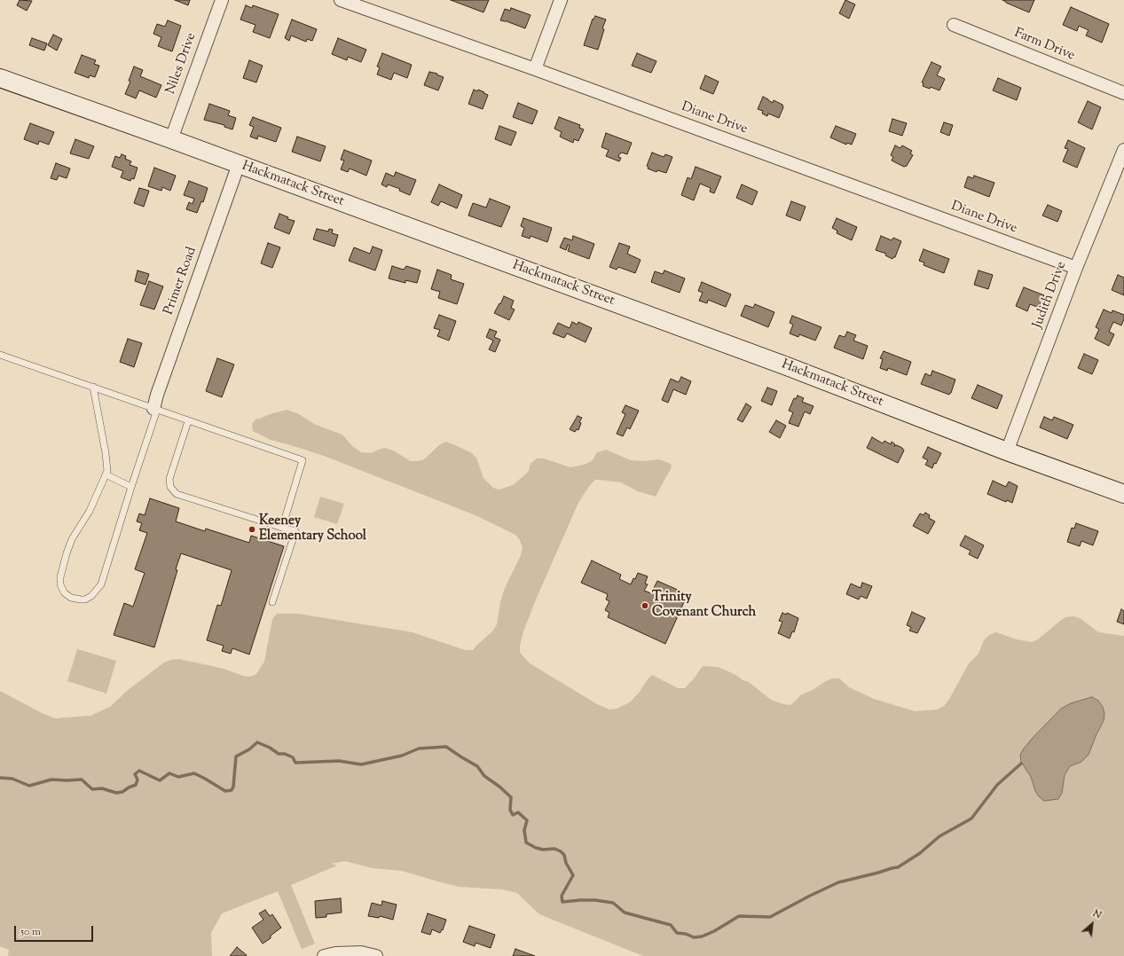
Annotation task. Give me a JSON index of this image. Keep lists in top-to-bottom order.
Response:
{
  "streets": {
    "street": [
      "Farm Drive",
      "Niles Drive",
      "Diane Drive",
      "Hackmatack Street",
      "Primer Road",
      "Judith Drive"
    ]
  },
  "crossings": [
    ["Niles Drive", "Hackmatack Street"],
    ["Diane Drive", "Judith Drive"],
    ["Hackmatack Street", "Primer Road"],
    ["Hackmatack Street", "Judith Drive"]
  ],
  "places": ["Keeney Elementary School", "Trinity Covenant Church"],
  "scale_bar": "50 m",
  "north": "top right"
}
